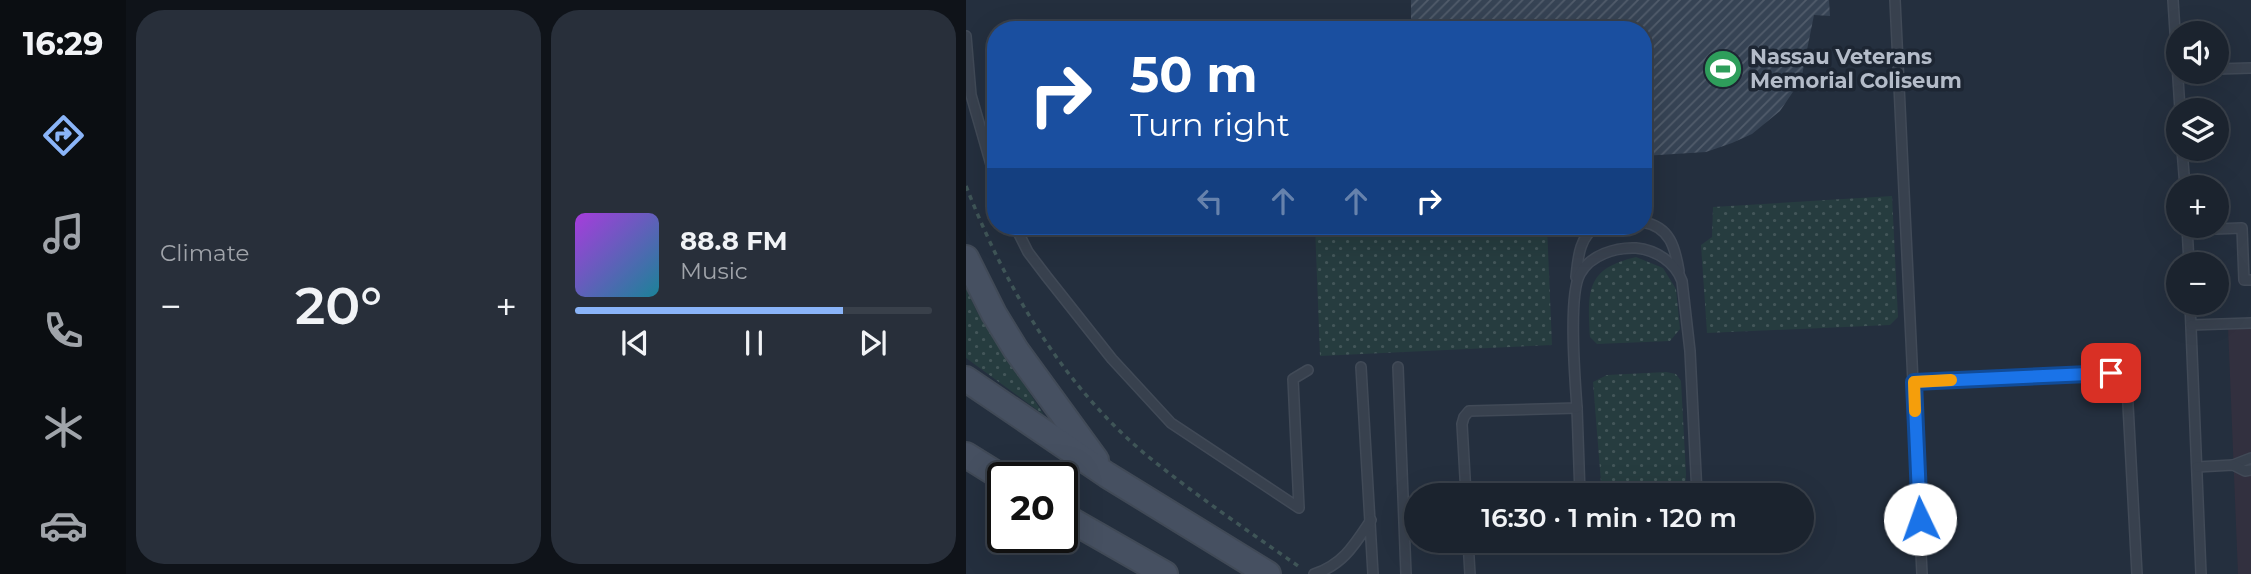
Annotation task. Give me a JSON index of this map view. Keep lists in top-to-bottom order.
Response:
{
  "places": {
    "sports": ["Nassau Veterans Memorial Coliseum"]
  },
  "page": {
    "tabs": "16:29",
    "tile": "Climate",
    "map_buttons": ["+", "−"],
    "turn": ["50 m", "Turn right"],
    "song": ["88.8 FM", "Music"],
    "heat": ["−", "20°", "+"],
    "limit": "20",
    "trip": "16:30 · 1 min · 120 m"
  }
}
